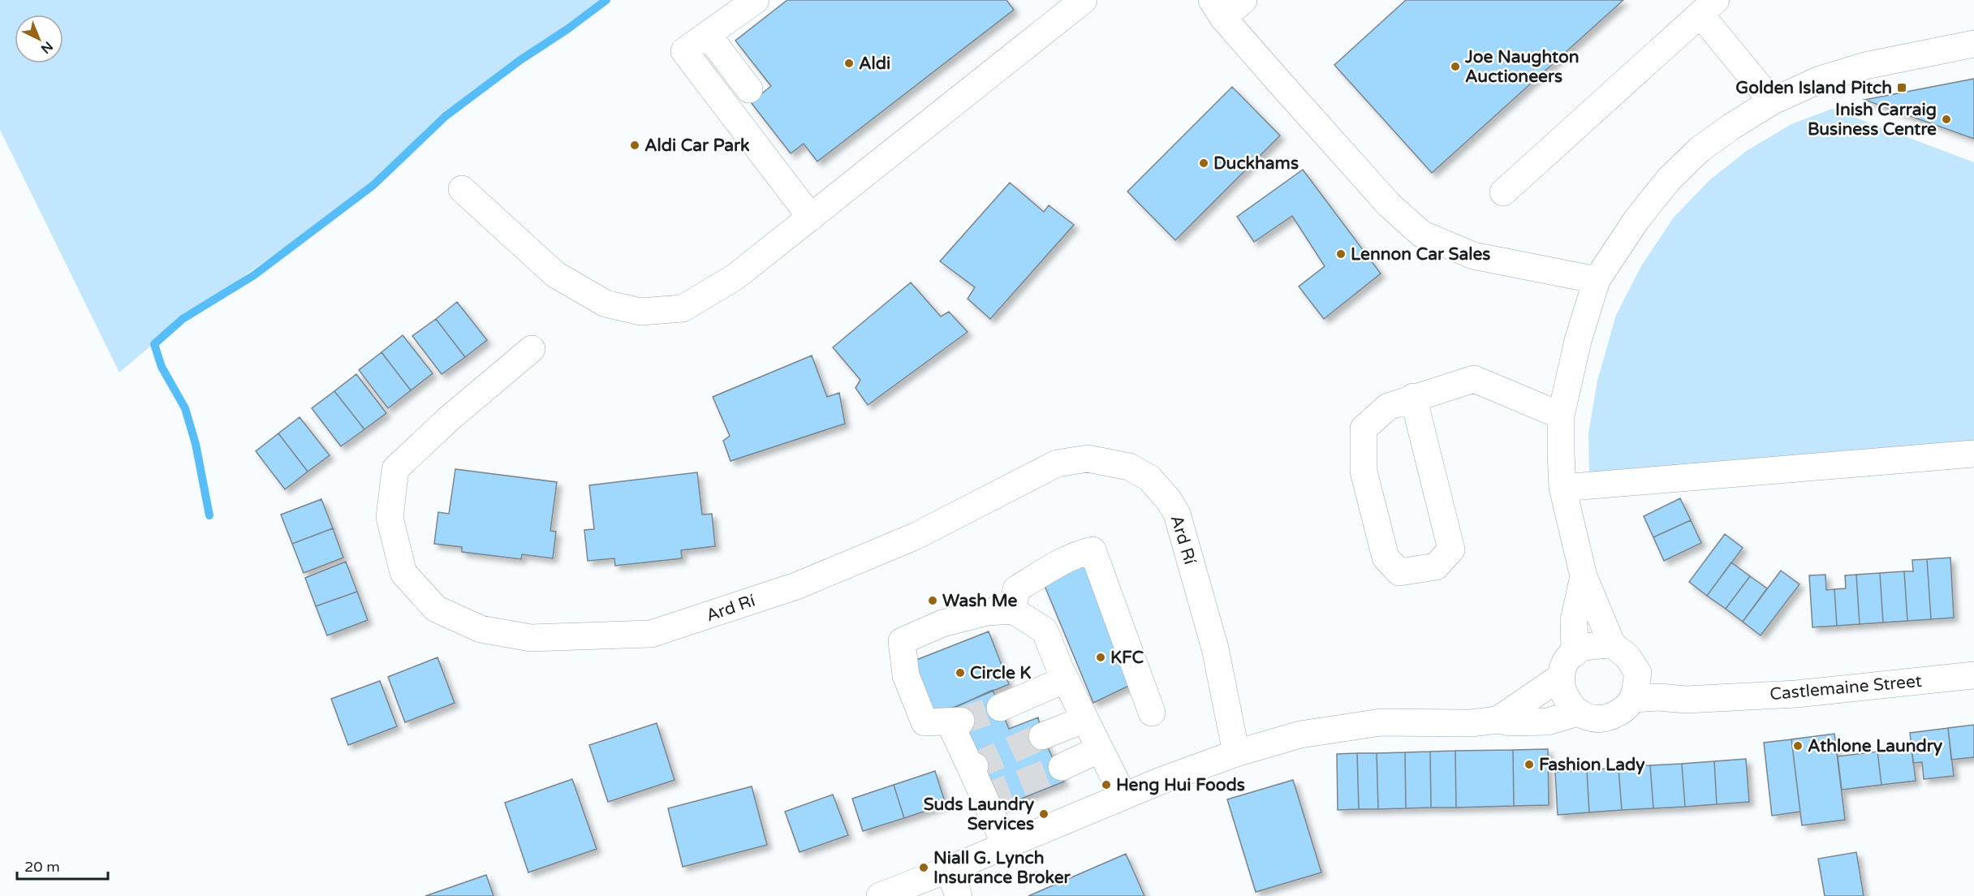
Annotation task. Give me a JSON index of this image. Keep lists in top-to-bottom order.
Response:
{
  "streets": {
    "street": ["Ard Rí", "Castlemaine Street"]
  },
  "places": {
    "other": [
      "Aldi",
      "Joe Naughton Auctioneers",
      "Inish Carraig Business Centre",
      "Aldi Car Park",
      "Duckhams",
      "Lennon Car Sales",
      "Wash Me",
      "KFC",
      "Circle K",
      "Athlone Laundry",
      "Fashion Lady",
      "Heng Hui Foods",
      "Suds Laundry Services",
      "Niall G. Lynch Insurance Broker"
    ],
    "transit": ["Golden Island Pitch"]
  },
  "scale_bar": "20 m",
  "north": "bottom right"
}
